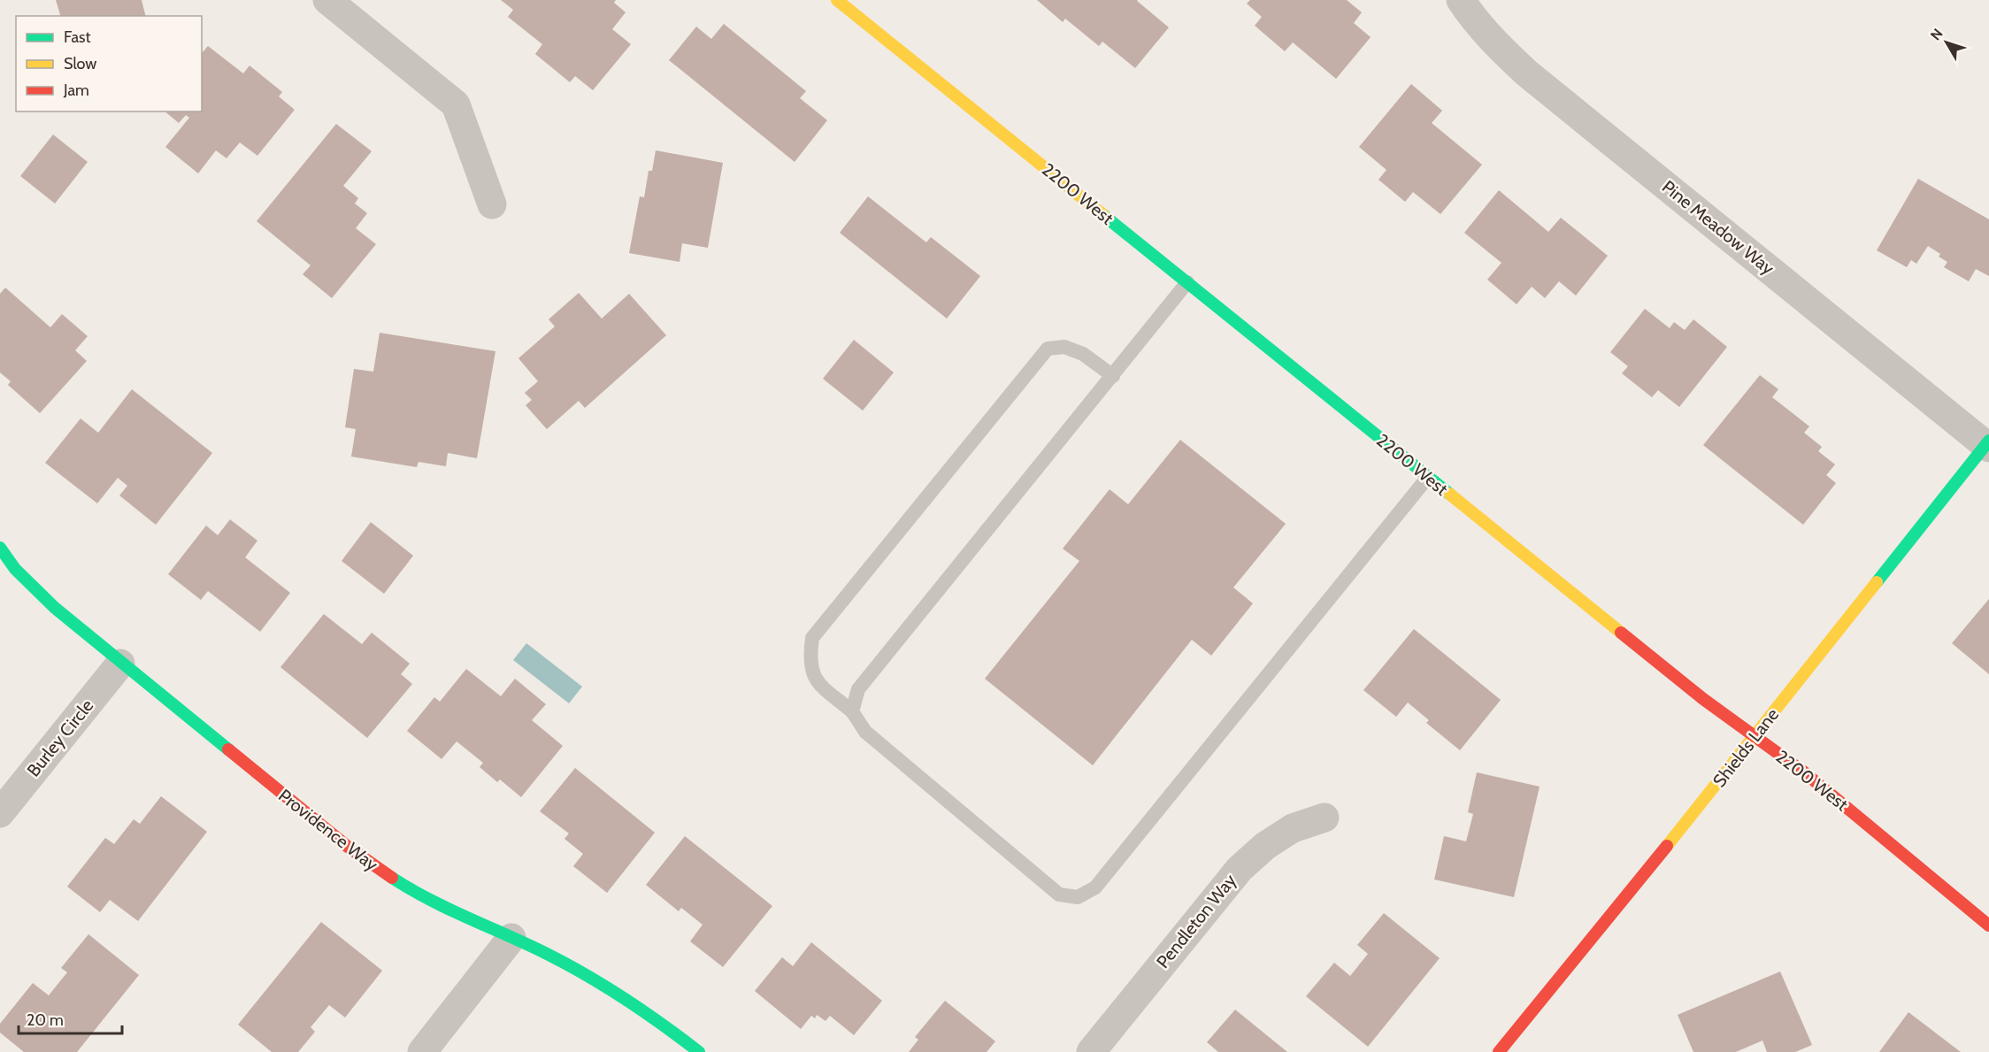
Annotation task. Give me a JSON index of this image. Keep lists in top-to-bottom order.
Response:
{
  "streets": {
    "street": [
      "2200 West",
      "Pine Meadow Way",
      "Burley Circle",
      "Shields Lane",
      "Providence Way",
      "Pendleton Way"
    ]
  },
  "crossings": [
    ["2200 West", "Shields Lane"],
    ["Pine Meadow Way", "Shields Lane"],
    ["Burley Circle", "Providence Way"]
  ],
  "legend": ["Fast", "Slow", "Jam"],
  "scale_bar": "20 m",
  "north": "top left"
}
